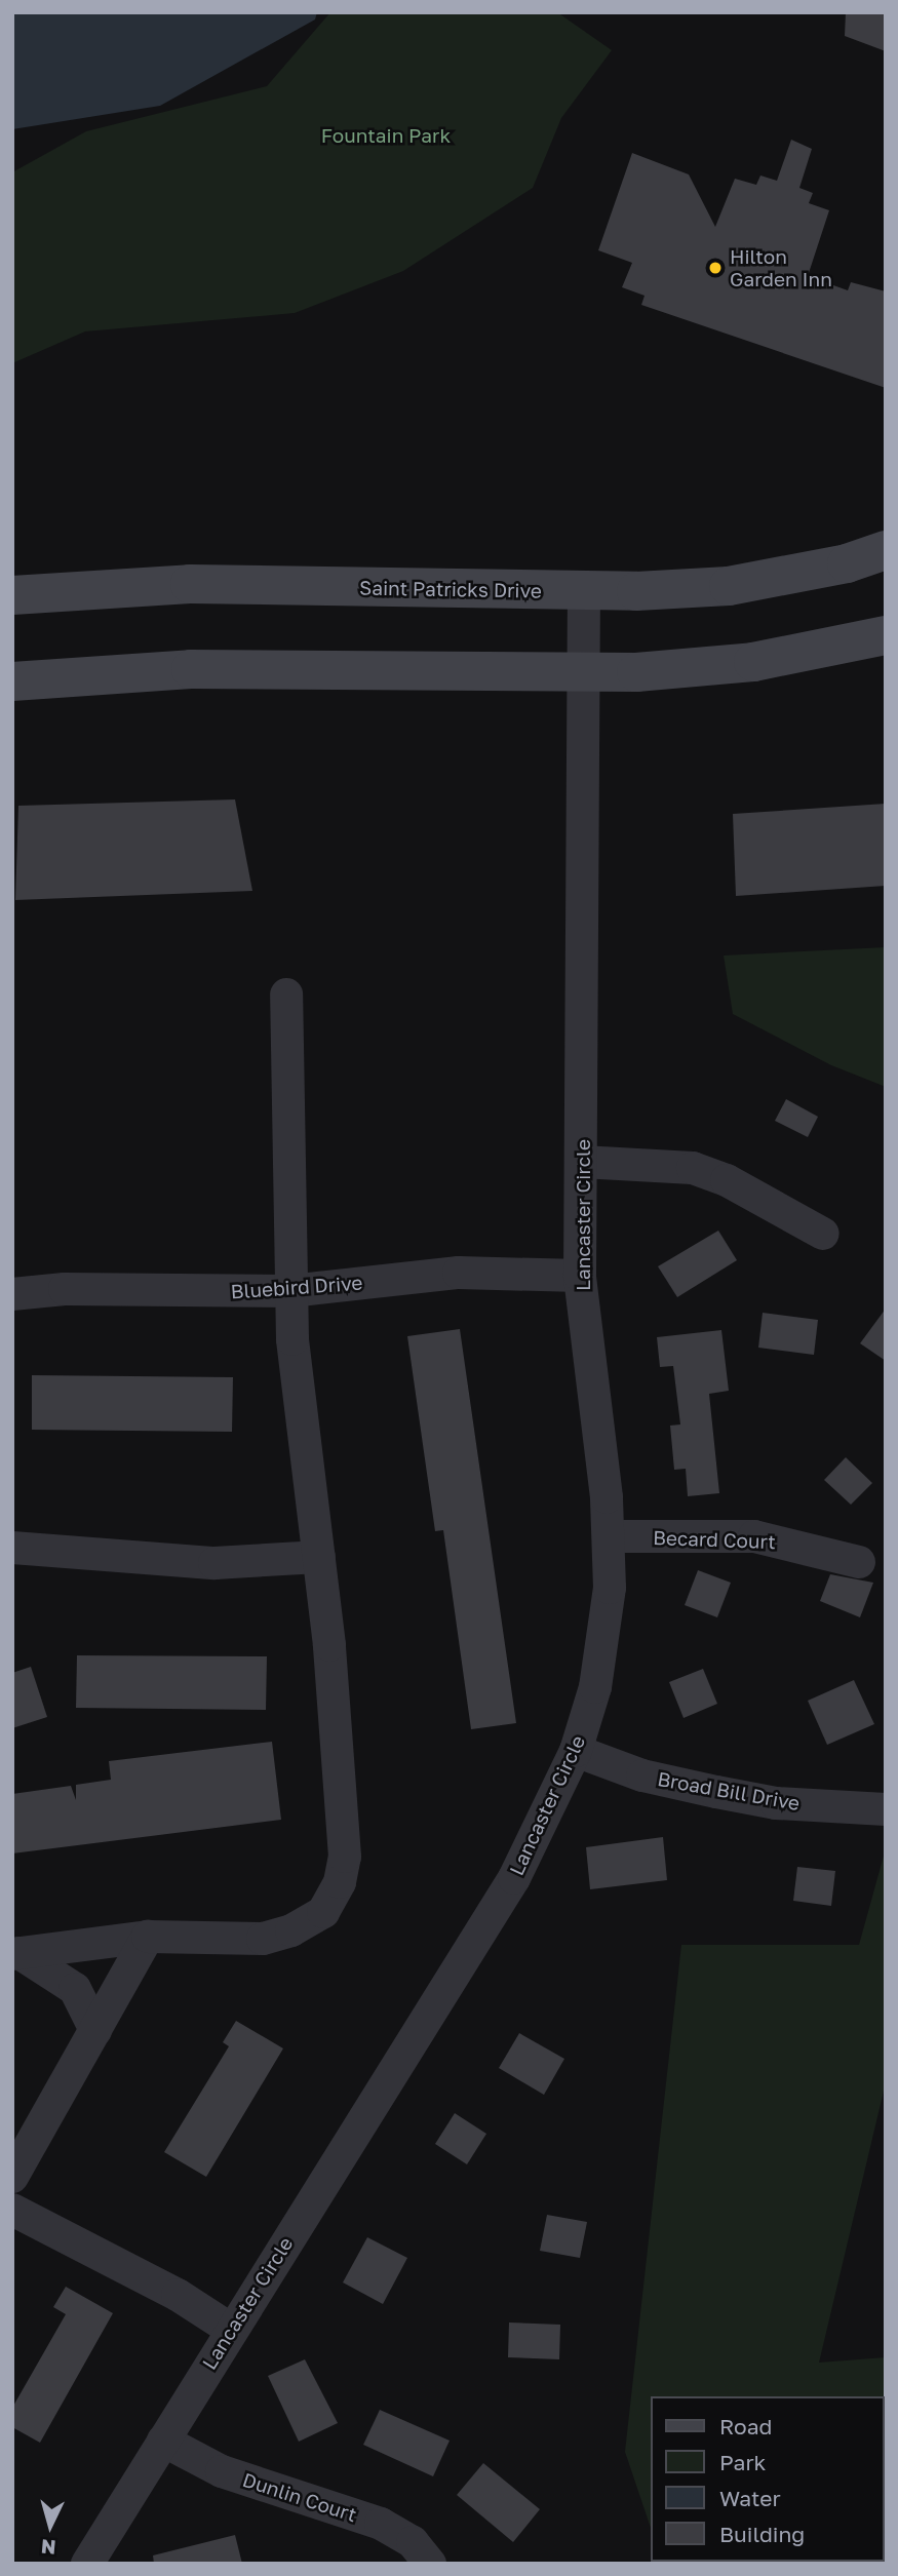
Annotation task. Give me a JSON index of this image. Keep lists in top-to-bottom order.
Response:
{
  "streets": {
    "main road": ["Saint Patricks Drive"],
    "street": [
      "Lancaster Circle",
      "Bluebird Drive",
      "Becard Court",
      "Broad Bill Drive",
      "Dunlin Court"
    ]
  },
  "crossings": [
    ["Saint Patricks Drive", "Lancaster Circle"],
    ["Lancaster Circle", "Bluebird Drive"],
    ["Lancaster Circle", "Becard Court"],
    ["Lancaster Circle", "Broad Bill Drive"],
    ["Lancaster Circle", "Dunlin Court"]
  ],
  "parks": ["Fountain Park"],
  "places": ["Hilton Garden Inn"],
  "legend": [
    "Road",
    "Park",
    "Water",
    "Building"
  ],
  "north": "bottom"
}
